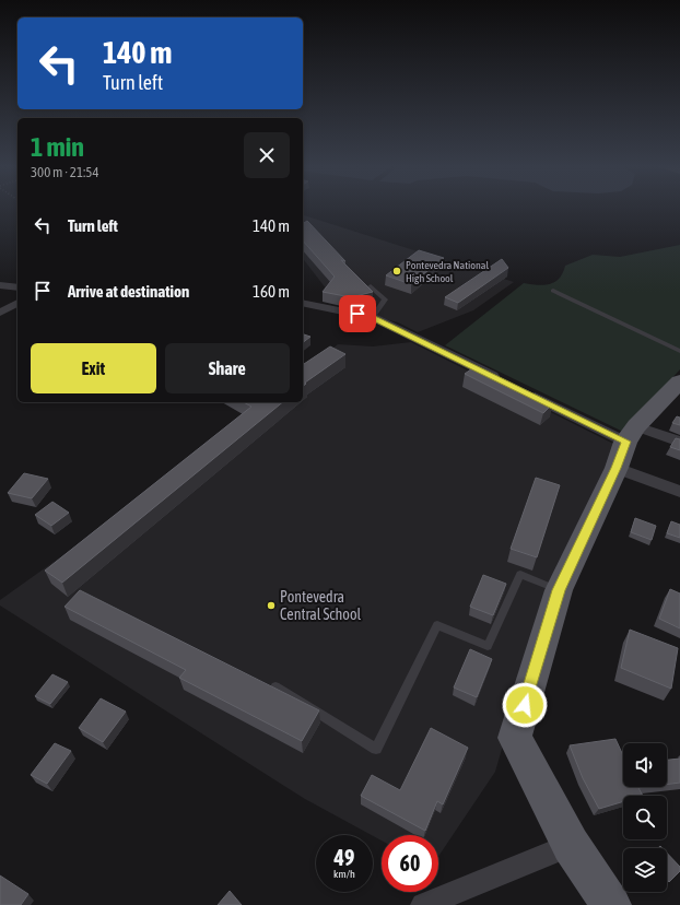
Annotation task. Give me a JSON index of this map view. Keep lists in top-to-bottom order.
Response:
{
  "places": ["Pontevedra National High School", "Pontevedra Central School"],
  "page": {
    "turn": ["140 m", "Turn left"],
    "heading": ["1 min", "300 m · 21:54"],
    "list": [
      {
        "name": "Turn left",
        "value": "140 m"
      },
      {
        "name": "Arrive at destination",
        "value": "160 m"
      }
    ],
    "buttons": ["Exit", "Share"],
    "speed": "49 km/h",
    "limit": "60"
  }
}
